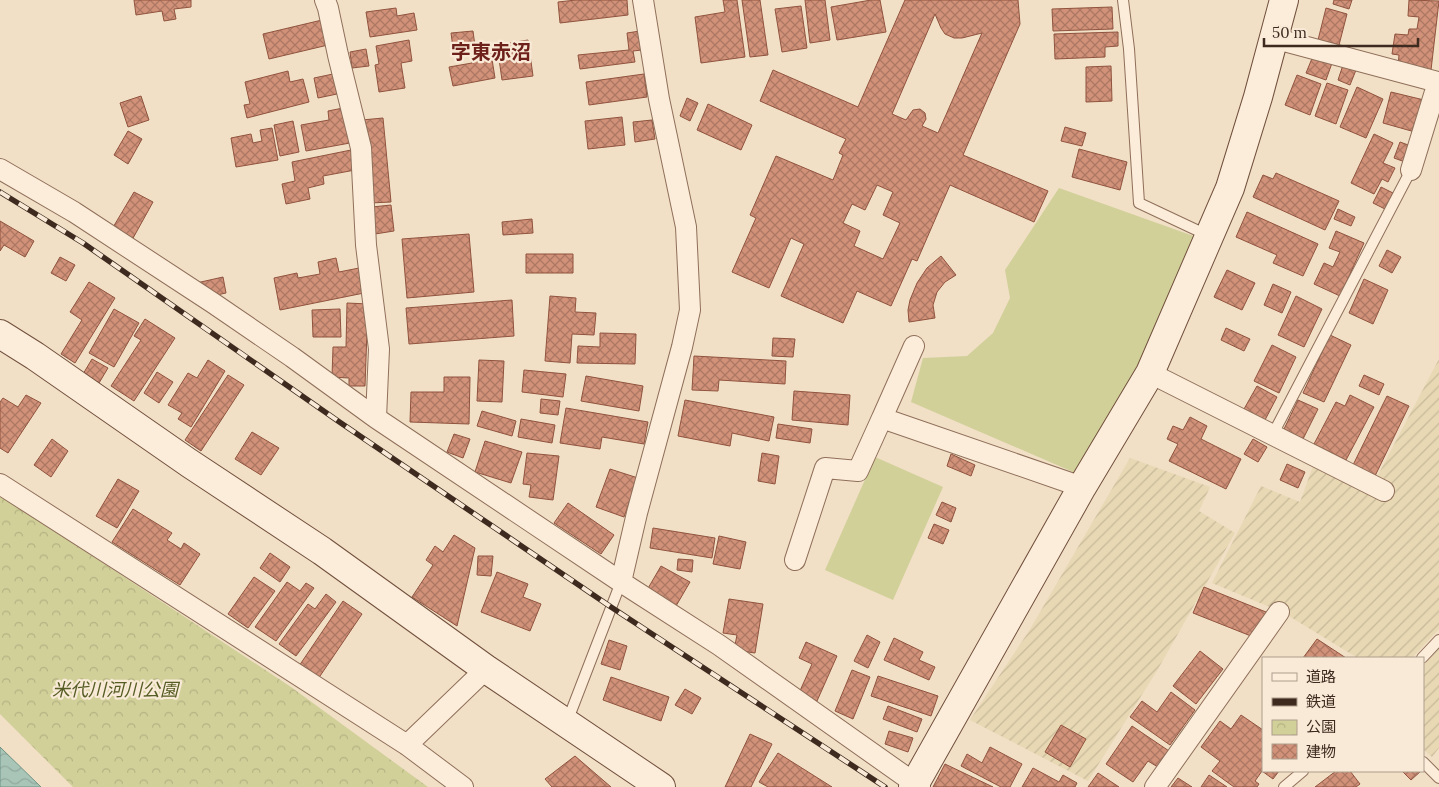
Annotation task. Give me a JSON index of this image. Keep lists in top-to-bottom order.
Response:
{
  "districts": ["字東赤沼"],
  "parks": ["米代川河川公園"],
  "legend": [
    "道路",
    "鉄道",
    "公園",
    "建物"
  ],
  "scale_bar": "50 m"
}
